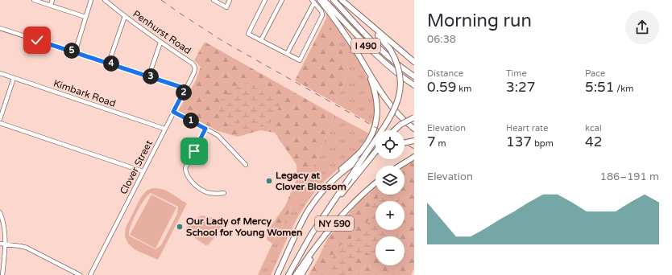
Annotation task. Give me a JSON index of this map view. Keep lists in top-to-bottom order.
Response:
{
  "streets": {
    "highway": ["I 490", "NY 590"],
    "street": ["Penhurst Road", "Kimbark Road", "Clover Street"]
  },
  "crossings": [
    ["Penhurst Road", "Clover Street"],
    ["Kimbark Road", "Clover Street"]
  ],
  "places": ["Legacy at Clover Blossom", "Our Lady of Mercy School for Young Women"],
  "page": {
    "heading": ["Morning run", "06:38"],
    "pins": [
      "5",
      "4",
      "3",
      "2",
      "1"
    ],
    "stats": [
      ["Distance", "0.59 km"],
      ["Time", "3:27"],
      ["Pace", "5:51 /km"],
      ["Elevation", "7 m"],
      ["Heart rate", "137 bpm"],
      ["kcal", "42"]
    ],
    "map_buttons": ["+", "−"],
    "chart": ["Elevation", "186–191 m"]
  }
}
